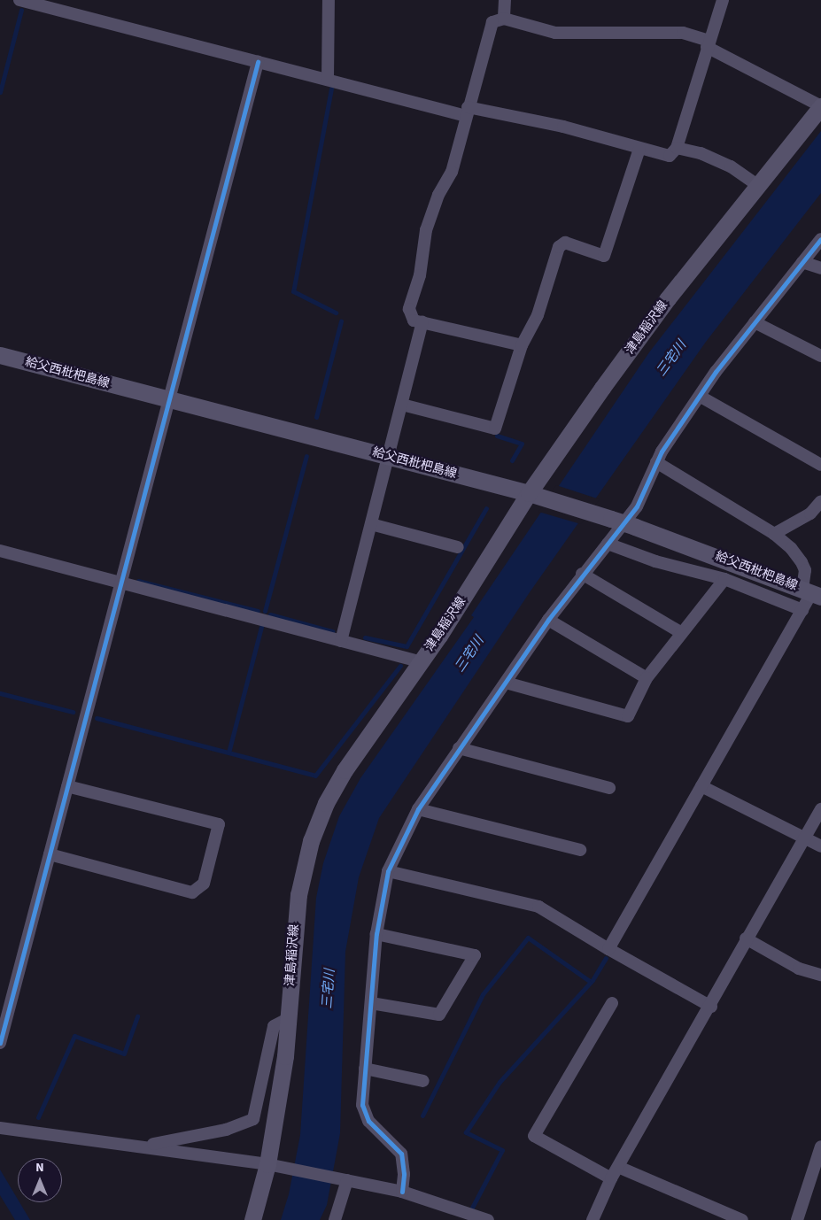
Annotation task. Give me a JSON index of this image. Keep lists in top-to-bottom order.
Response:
{
  "streets": {
    "main road": ["津島稲沢線", "給父西枇杷島線"]
  },
  "crossings": [
    ["津島稲沢線", "給父西枇杷島線"]
  ],
  "water": ["三宅川"],
  "north": "top"
}
